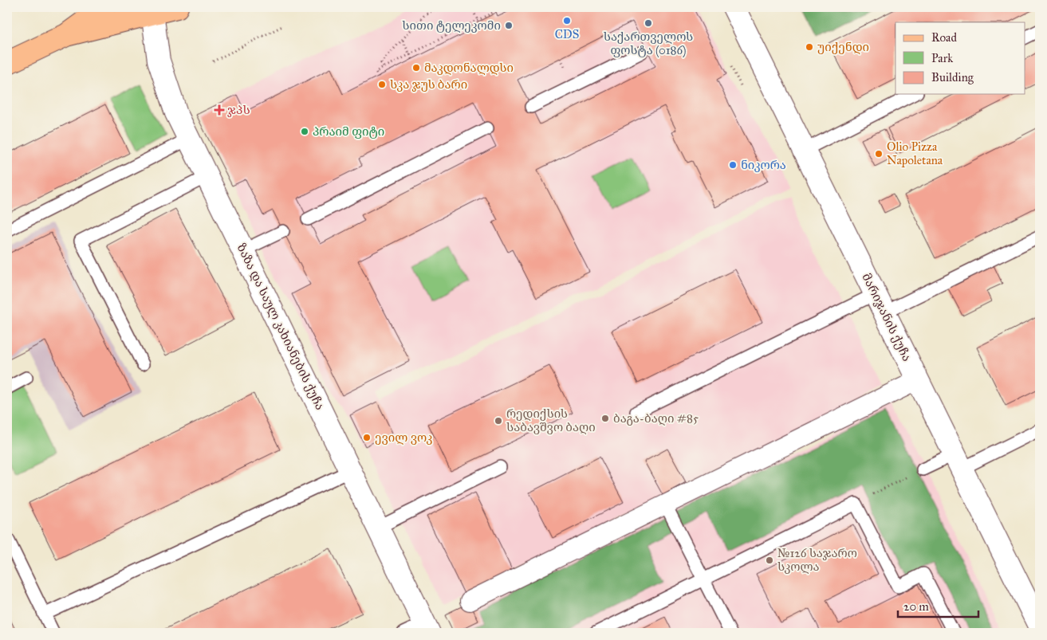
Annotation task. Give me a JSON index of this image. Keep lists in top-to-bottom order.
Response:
{
  "streets": {
    "street": ["მარიჯანის ქუჩა", "ზაზა და საულ კახიანების ქუჩა"]
  },
  "places": {
    "other": [
      "CDS",
      "საქართველოს ფოსტა (0186)",
      "სითი ტელეკომი",
      "უიქენდი",
      "მაკდონალდსი",
      "სკა ჯუს ბარი",
      "პრაიმ ფიტი",
      "Olio Pizza Napoletana",
      "ნიკორა",
      "ბაგა-ბაღი #85",
      "რედიქსის საბავშვო ბაღი",
      "ევილ ვოკ",
      "№126 საჯარო სკოლა"
    ],
    "health": ["ჯპს"]
  },
  "legend": ["Road", "Park", "Building"],
  "scale_bar": "20 m"
}
